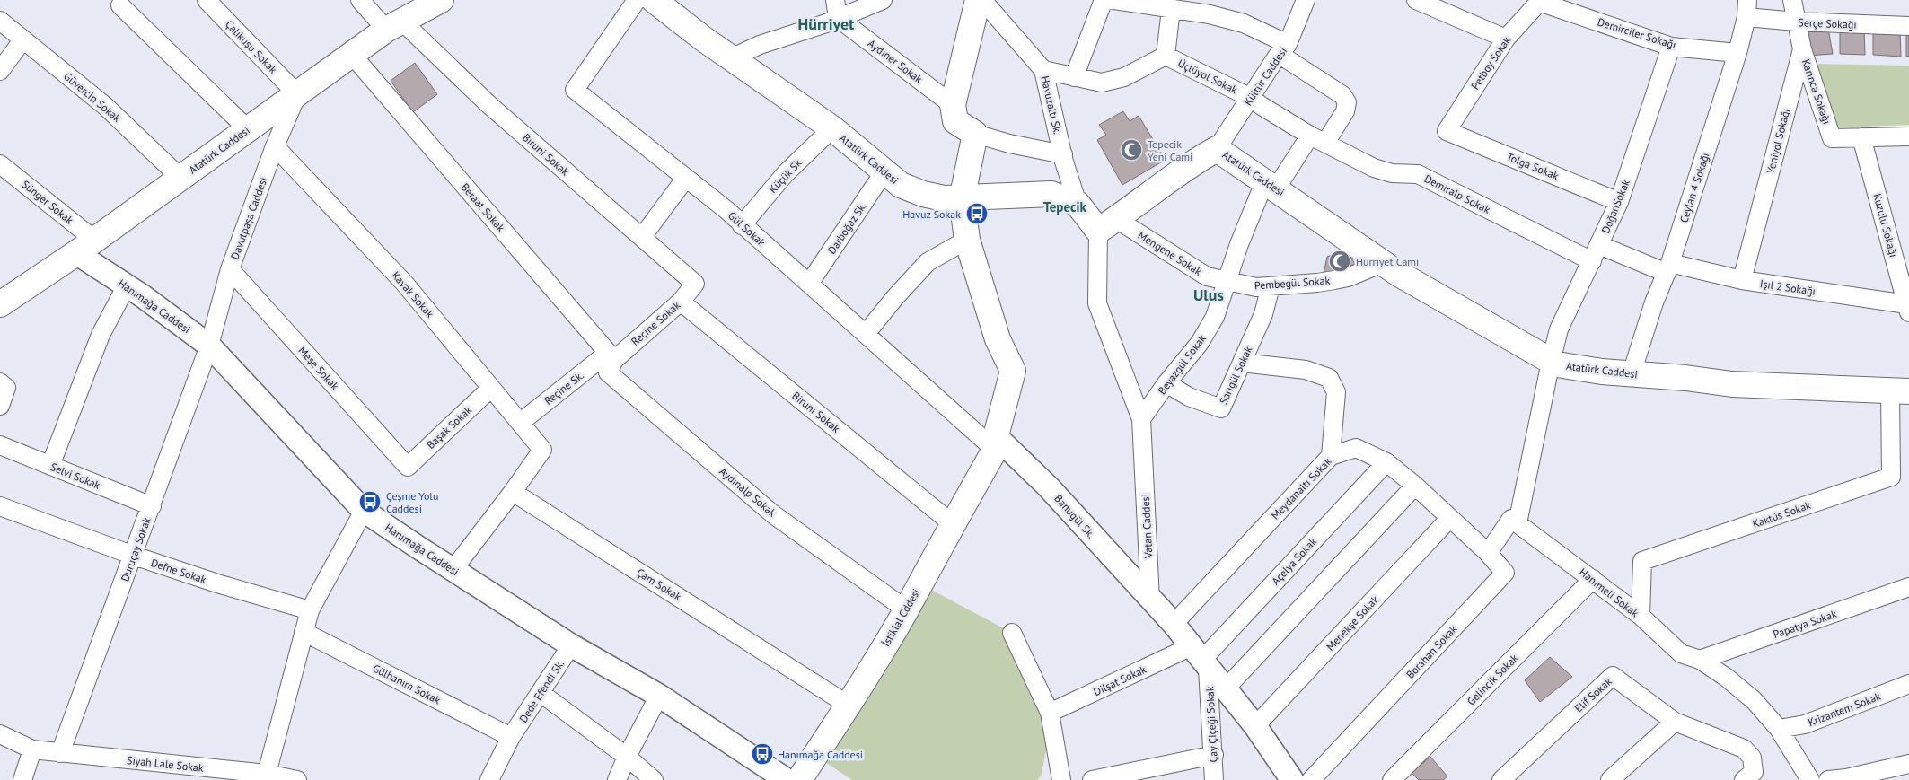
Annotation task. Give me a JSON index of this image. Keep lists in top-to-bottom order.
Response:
{
  "streets": {
    "main road": ["Atatürk Caddesi", "İstiklal Cddesi"],
    "street": [
      "Serçe Sokağı",
      "Demirciler Sokağı",
      "Çalıkuşu Sokak",
      "Aydıner Sokak",
      "Petboy Sokak",
      "Üçlüyol Sokak",
      "Kültür Caddesi",
      "Karınca Sokağı",
      "Güvercin Sokak",
      "Havuzaltı Sk.",
      "Yeniyol Sokağı",
      "Biruni Sokak",
      "Tolga Sokak",
      "Küçük Sk.",
      "Ceylan 4 Sokağı",
      "Demiralp Sokak",
      "Sünger Sokak",
      "DoğanSokak",
      "Beraat Sokak",
      "Davutpaşa Caddesi",
      "Kuzulu Sokağı",
      "Darboğaz Sk.",
      "Gül Sokak",
      "Mengene Sokak",
      "Pembegül Sokak",
      "Işıl 2 Sokağı",
      "Kavak Sokak",
      "Hanımağa Caddesi",
      "Reçine Sokak",
      "Beyazgül Sokak",
      "Meşe Sokak",
      "Sarıgül Sokak",
      "Reçine Sk.",
      "Başak Sokak",
      "Selvi Sokak",
      "Meydanaltı Sokak",
      "Aydınalp Sokak",
      "Kaktüs Sokak",
      "Banugül Sk.",
      "Vatan Caddesi",
      "Duruçay Sokak",
      "Açelya Sokak",
      "Defne Sokak",
      "Çam Sokak",
      "Hanımeli Sokak",
      "Menekşe Sokak",
      "Papatya Sokak",
      "Borahan Sokak",
      "Gelincik Sokak",
      "Dilşat Sokak",
      "Gülhanım Sokak",
      "Dede Efendi Sk.",
      "Elif Sokak",
      "Krizantem Sokak",
      "Çay Çiçeği Sokak",
      "Siyah Lale Sokak"
    ]
  },
  "crossings": [
    ["Serçe Sokağı", "Yeniyol Sokağı"],
    ["Serçe Sokağı", "Ceylan 4 Sokağı"],
    ["Demirciler Sokağı", "Petboy Sokak"],
    ["Demirciler Sokağı", "Ceylan 4 Sokağı"],
    ["Demirciler Sokağı", "DoğanSokak"],
    ["Çalıkuşu Sokak", "Atatürk Caddesi"],
    ["Çalıkuşu Sokak", "Davutpaşa Caddesi"],
    ["Petboy Sokak", "Tolga Sokak"],
    ["Üçlüyol Sokak", "Kültür Caddesi"],
    ["Üçlüyol Sokak", "Havuzaltı Sk."],
    ["Üçlüyol Sokak", "Demiralp Sokak"],
    ["Kültür Caddesi", "Atatürk Caddesi"],
    ["Kültür Caddesi", "Demiralp Sokak"],
    ["Kültür Caddesi", "Beyazgül Sokak"],
    ["Karınca Sokağı", "Yeniyol Sokağı"],
    ["Karınca Sokağı", "Kuzulu Sokağı"],
    ["Güvercin Sokak", "Atatürk Caddesi"],
    ["Havuzaltı Sk.", "Atatürk Caddesi"],
    ["Yeniyol Sokağı", "Işıl 2 Sokağı"],
    ["Atatürk Caddesi", "Biruni Sokak"],
    ["Atatürk Caddesi", "Küçük Sk."],
    ["Atatürk Caddesi", "Ceylan 4 Sokağı"],
    ["Atatürk Caddesi", "Sünger Sokak"],
    ["Atatürk Caddesi", "DoğanSokak"],
    ["Atatürk Caddesi", "Beraat Sokak"],
    ["Atatürk Caddesi", "Davutpaşa Caddesi"],
    ["Atatürk Caddesi", "Darboğaz Sk."],
    ["Atatürk Caddesi", "Mengene Sokak"],
    ["Atatürk Caddesi", "Pembegül Sokak"],
    ["Atatürk Caddesi", "Hanımağa Caddesi"],
    ["Atatürk Caddesi", "Beyazgül Sokak"],
    ["Atatürk Caddesi", "Kaktüs Sokak"],
    ["Atatürk Caddesi", "Vatan Caddesi"],
    ["Atatürk Caddesi", "İstiklal Cddesi"],
    ["Biruni Sokak", "Reçine Sokak"],
    ["Biruni Sokak", "İstiklal Cddesi"],
    ["Tolga Sokak", "DoğanSokak"],
    ["Küçük Sk.", "Gül Sokak"],
    ["Ceylan 4 Sokağı", "Işıl 2 Sokağı"],
    ["Demiralp Sokak", "DoğanSokak"],
    ["Demiralp Sokak", "Beyazgül Sokak"],
    ["Sünger Sokak", "Hanımağa Caddesi"],
    ["DoğanSokak", "Işıl 2 Sokağı"],
    ["Beraat Sokak", "Reçine Sokak"],
    ["Beraat Sokak", "Reçine Sk."],
    ["Beraat Sokak", "Aydınalp Sokak"],
    ["Davutpaşa Caddesi", "Kavak Sokak"],
    ["Davutpaşa Caddesi", "Hanımağa Caddesi"],
    ["Davutpaşa Caddesi", "Meşe Sokak"],
    ["Davutpaşa Caddesi", "Duruçay Sokak"],
    ["Kuzulu Sokağı", "Işıl 2 Sokağı"],
    ["Darboğaz Sk.", "Gül Sokak"],
    ["Gül Sokak", "Banugül Sk."],
    ["Gül Sokak", "İstiklal Cddesi"],
    ["Mengene Sokak", "Pembegül Sokak"],
    ["Mengene Sokak", "Beyazgül Sokak"],
    ["Mengene Sokak", "Vatan Caddesi"],
    ["Pembegül Sokak", "Beyazgül Sokak"],
    ["Pembegül Sokak", "Sarıgül Sokak"],
    ["Kavak Sokak", "Reçine Sk."],
    ["Kavak Sokak", "Başak Sokak"],
    ["Kavak Sokak", "Çam Sokak"],
    ["Hanımağa Caddesi", "Duruçay Sokak"],
    ["Hanımağa Caddesi", "Dede Efendi Sk."],
    ["Reçine Sokak", "Reçine Sk."],
    ["Reçine Sokak", "Aydınalp Sokak"],
    ["Beyazgül Sokak", "Sarıgül Sokak"],
    ["Beyazgül Sokak", "Vatan Caddesi"],
    ["Meşe Sokak", "Başak Sokak"],
    ["Reçine Sk.", "Aydınalp Sokak"],
    ["Selvi Sokak", "Duruçay Sokak"],
    ["Meydanaltı Sokak", "Açelya Sokak"],
    ["Meydanaltı Sokak", "Menekşe Sokak"],
    ["Meydanaltı Sokak", "Borahan Sokak"],
    ["Aydınalp Sokak", "İstiklal Cddesi"],
    ["Kaktüs Sokak", "Hanımeli Sokak"],
    ["Banugül Sk.", "Vatan Caddesi"],
    ["Banugül Sk.", "İstiklal Cddesi"],
    ["Duruçay Sokak", "Defne Sokak"],
    ["Duruçay Sokak", "Siyah Lale Sokak"],
    ["Açelya Sokak", "Dilşat Sokak"],
    ["Açelya Sokak", "Çay Çiçeği Sokak"],
    ["Çam Sokak", "İstiklal Cddesi"],
    ["Hanımeli Sokak", "Papatya Sokak"],
    ["Hanımeli Sokak", "Gelincik Sokak"],
    ["Hanımeli Sokak", "Krizantem Sokak"],
    ["Dilşat Sokak", "Çay Çiçeği Sokak"],
    ["Gülhanım Sokak", "Dede Efendi Sk."]
  ],
  "districts": ["Hürriyet", "Tepecik", "Ulus"],
  "places": {
    "mosque": ["Tepecik Yeni Cami", "Hürriyet Cami"],
    "bus stop": ["Havuz Sokak", "Çeşme Yolu Caddesi", "Hanımağa Caddesi"]
  }
}
